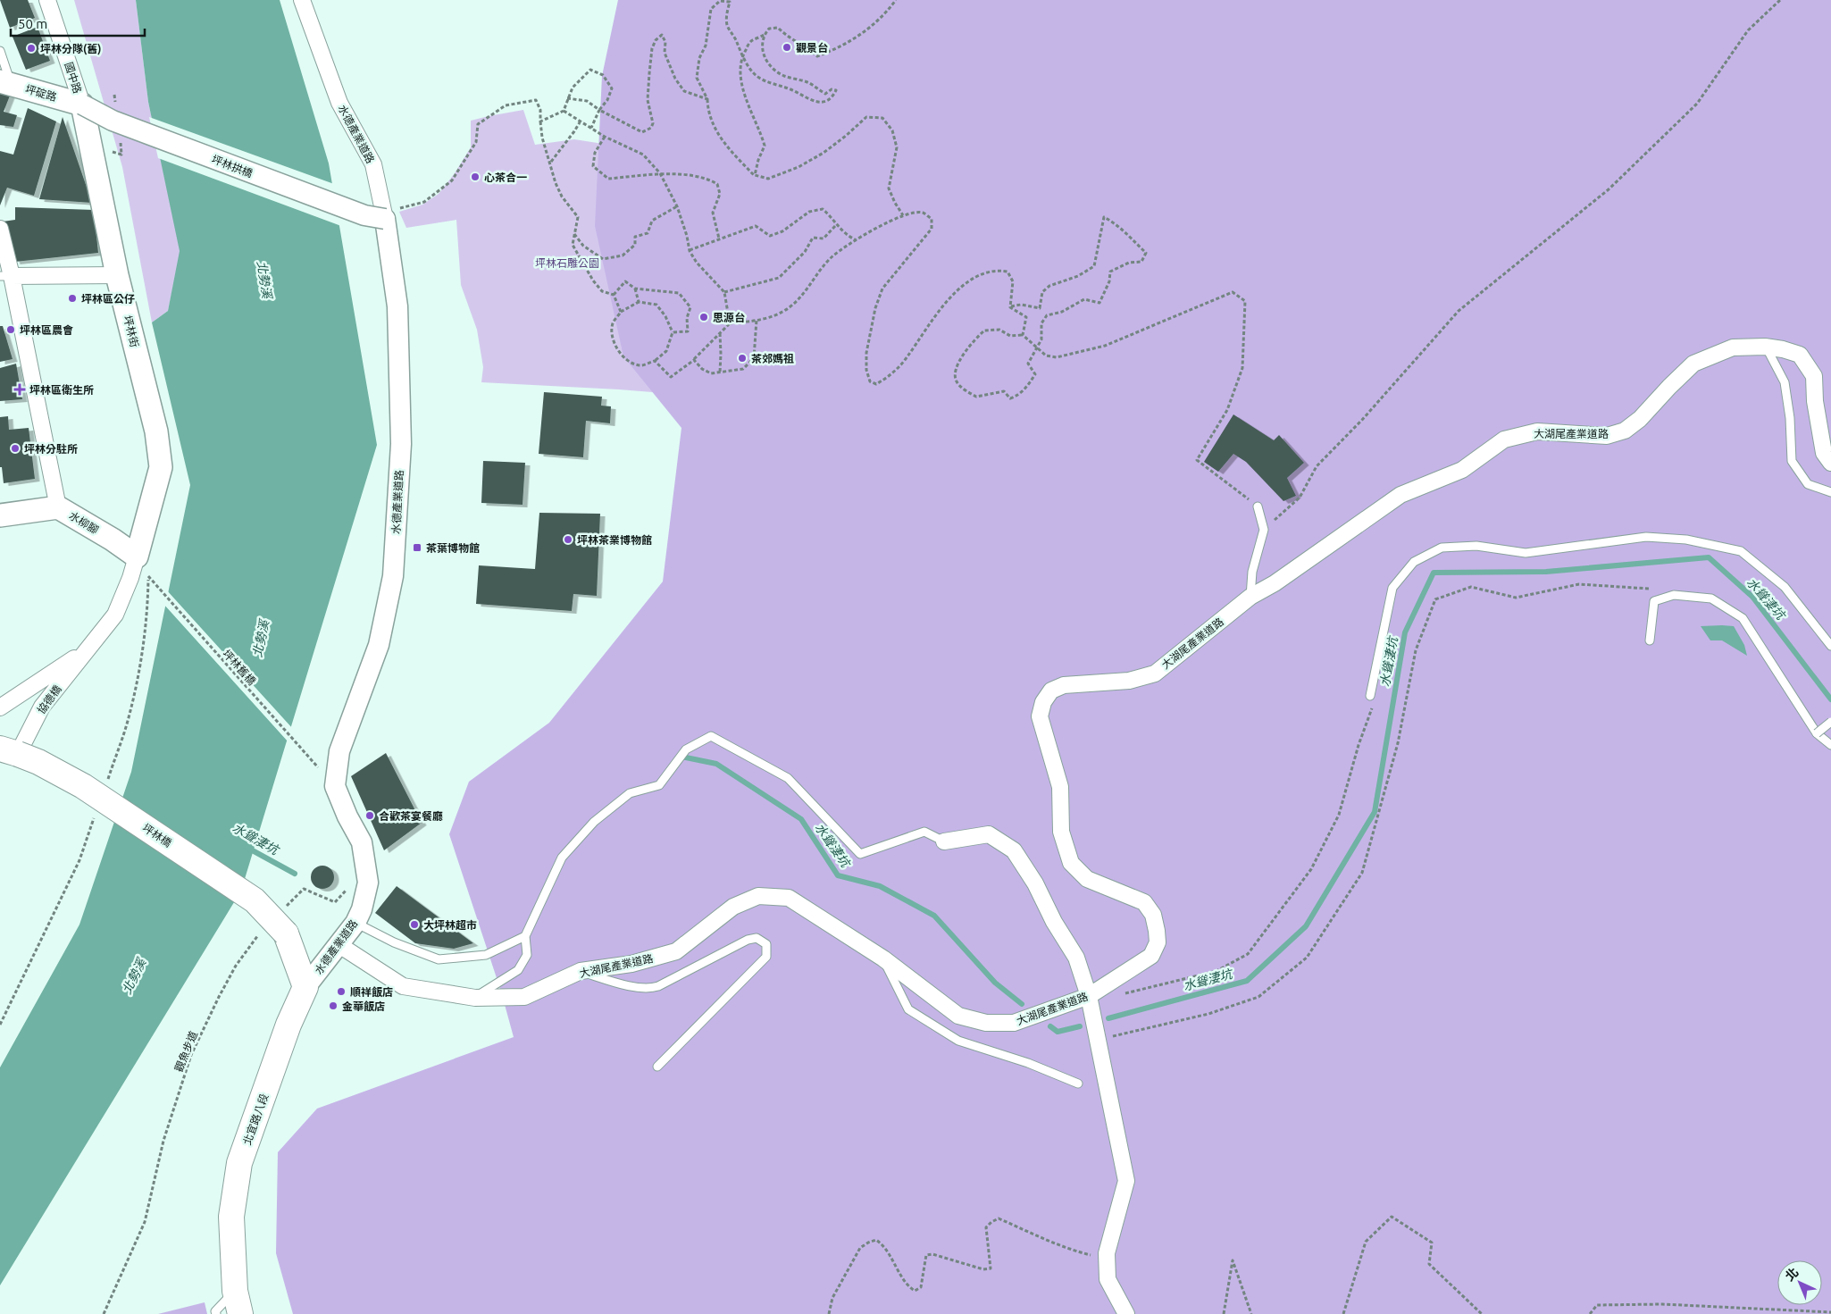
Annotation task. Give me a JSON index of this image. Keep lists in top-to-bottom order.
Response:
{
  "streets": {
    "main road": [
      "坪碇路",
      "坪林街",
      "水柳腳",
      "坪林橋",
      "北宜路八段"
    ],
    "street": [
      "國中路",
      "水德產業道路",
      "坪林拱橋",
      "大湖尾產業道路",
      "協德橋"
    ],
    "path": ["坪林舊橋", "觀魚步道"]
  },
  "crossings": [
    ["國中路", "坪碇路"],
    ["國中路", "坪林拱橋"],
    ["國中路", "坪林街"],
    ["坪碇路", "坪林拱橋"],
    ["坪碇路", "坪林街"],
    ["水德產業道路", "坪林拱橋"],
    ["水德產業道路", "大湖尾產業道路"],
    ["水德產業道路", "北宜路八段"],
    ["坪林拱橋", "坪林街"],
    ["坪林街", "水柳腳"],
    ["坪林街", "協德橋"],
    ["水柳腳", "協德橋"],
    ["協德橋", "坪林橋"]
  ],
  "water": ["北勢溪", "水聳淒坑"],
  "parks": ["坪林石雕公園"],
  "places": {
    "other": [
      "觀景台",
      "坪林分隊(舊)",
      "心茶合一",
      "坪林區公仔",
      "思源台",
      "坪林區農會",
      "茶郊媽祖",
      "坪林分駐所",
      "坪林茶業博物館",
      "合歡茶宴餐廳",
      "大坪林超市",
      "順祥飯店",
      "金華飯店"
    ],
    "health": ["坪林區衛生所"],
    "transit": ["茶葉博物館"]
  },
  "scale_bar": "50 m",
  "north": "top left"
}
